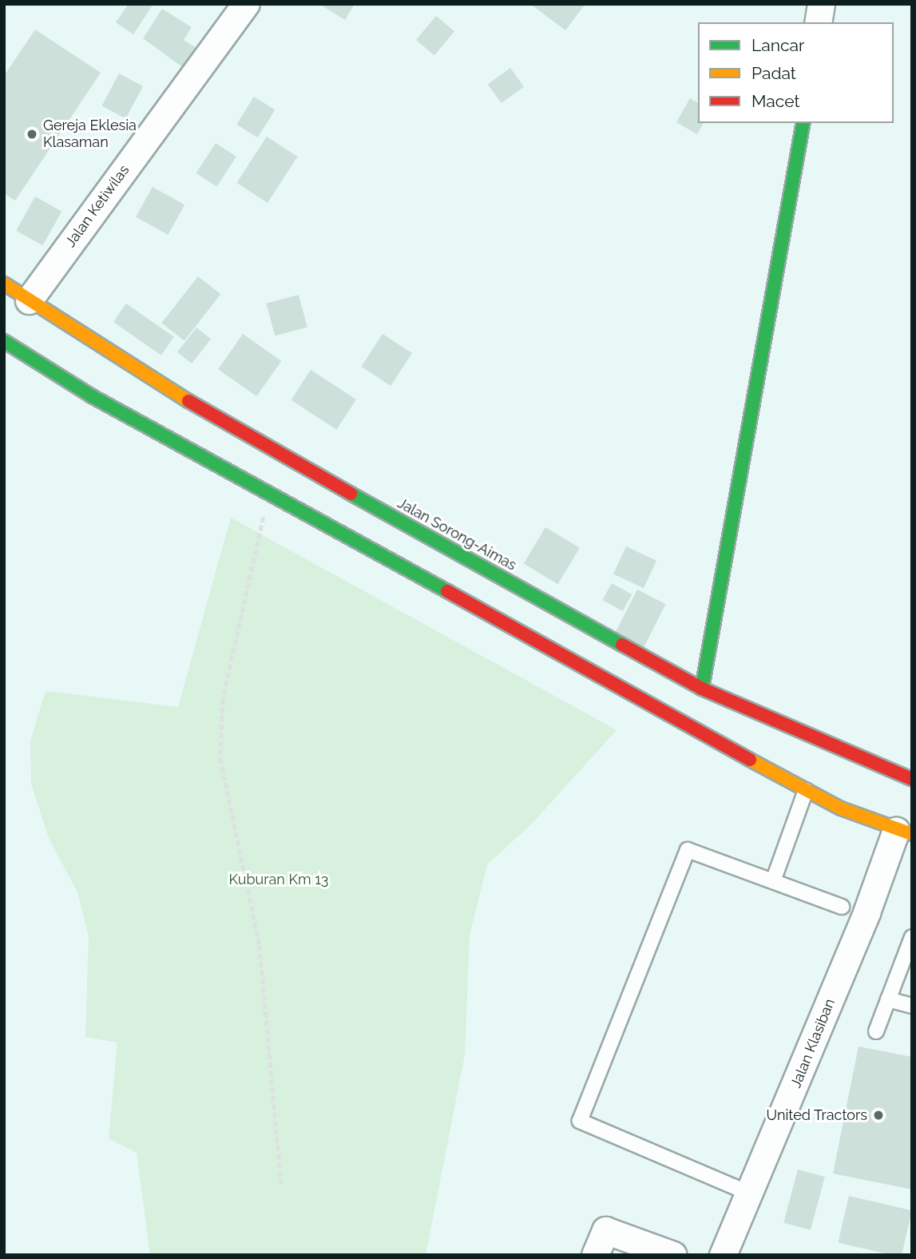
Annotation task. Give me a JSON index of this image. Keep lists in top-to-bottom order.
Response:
{
  "streets": {
    "main road": ["Jalan Sorong-Aimas"],
    "street": ["Jalan Ketiwilas", "Jalan Klasiban"]
  },
  "crossings": [
    ["Jalan Ketiwilas", "Jalan Sorong-Aimas"]
  ],
  "parks": ["Kuburan Km 13"],
  "places": ["Gereja Eklesia Klasaman", "United Tractors"],
  "legend": ["Lancar", "Padat", "Macet"]
}
